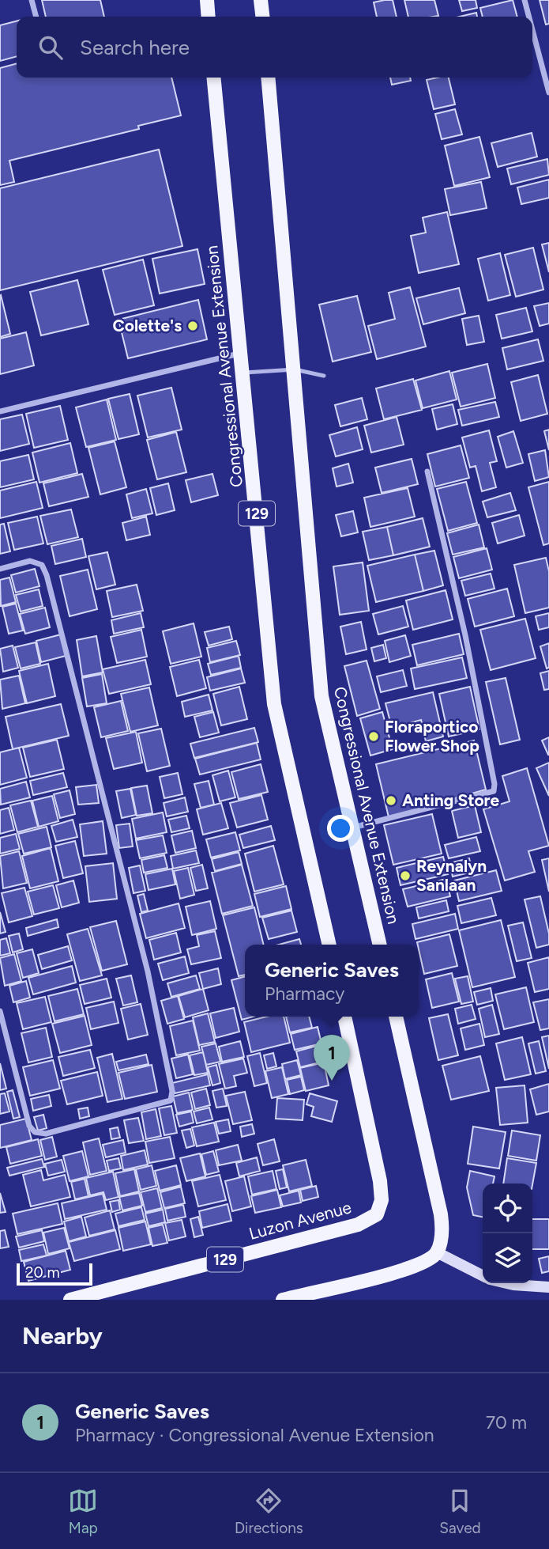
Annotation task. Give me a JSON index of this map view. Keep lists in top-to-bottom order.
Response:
{
  "streets": {
    "main road": ["Congressional Avenue Extension", "129", "Luzon Avenue"]
  },
  "places": [
    "Colette's",
    "Floraportico Flower Shop",
    "Anting Store",
    "Reynalyn Sanlaan"
  ],
  "scale_bar": "20 m",
  "page": {
    "search": "Search here",
    "popup": ["Generic Saves", "Pharmacy"],
    "pins": "1",
    "scale": "20 m",
    "heading": "Nearby",
    "list": [
      {
        "mark": "1",
        "name": "Generic Saves",
        "note": "Pharmacy · Congressional Avenue Extension",
        "value": "70 m"
      }
    ],
    "nav": ["Map", "Directions", "Saved"]
  }
}
